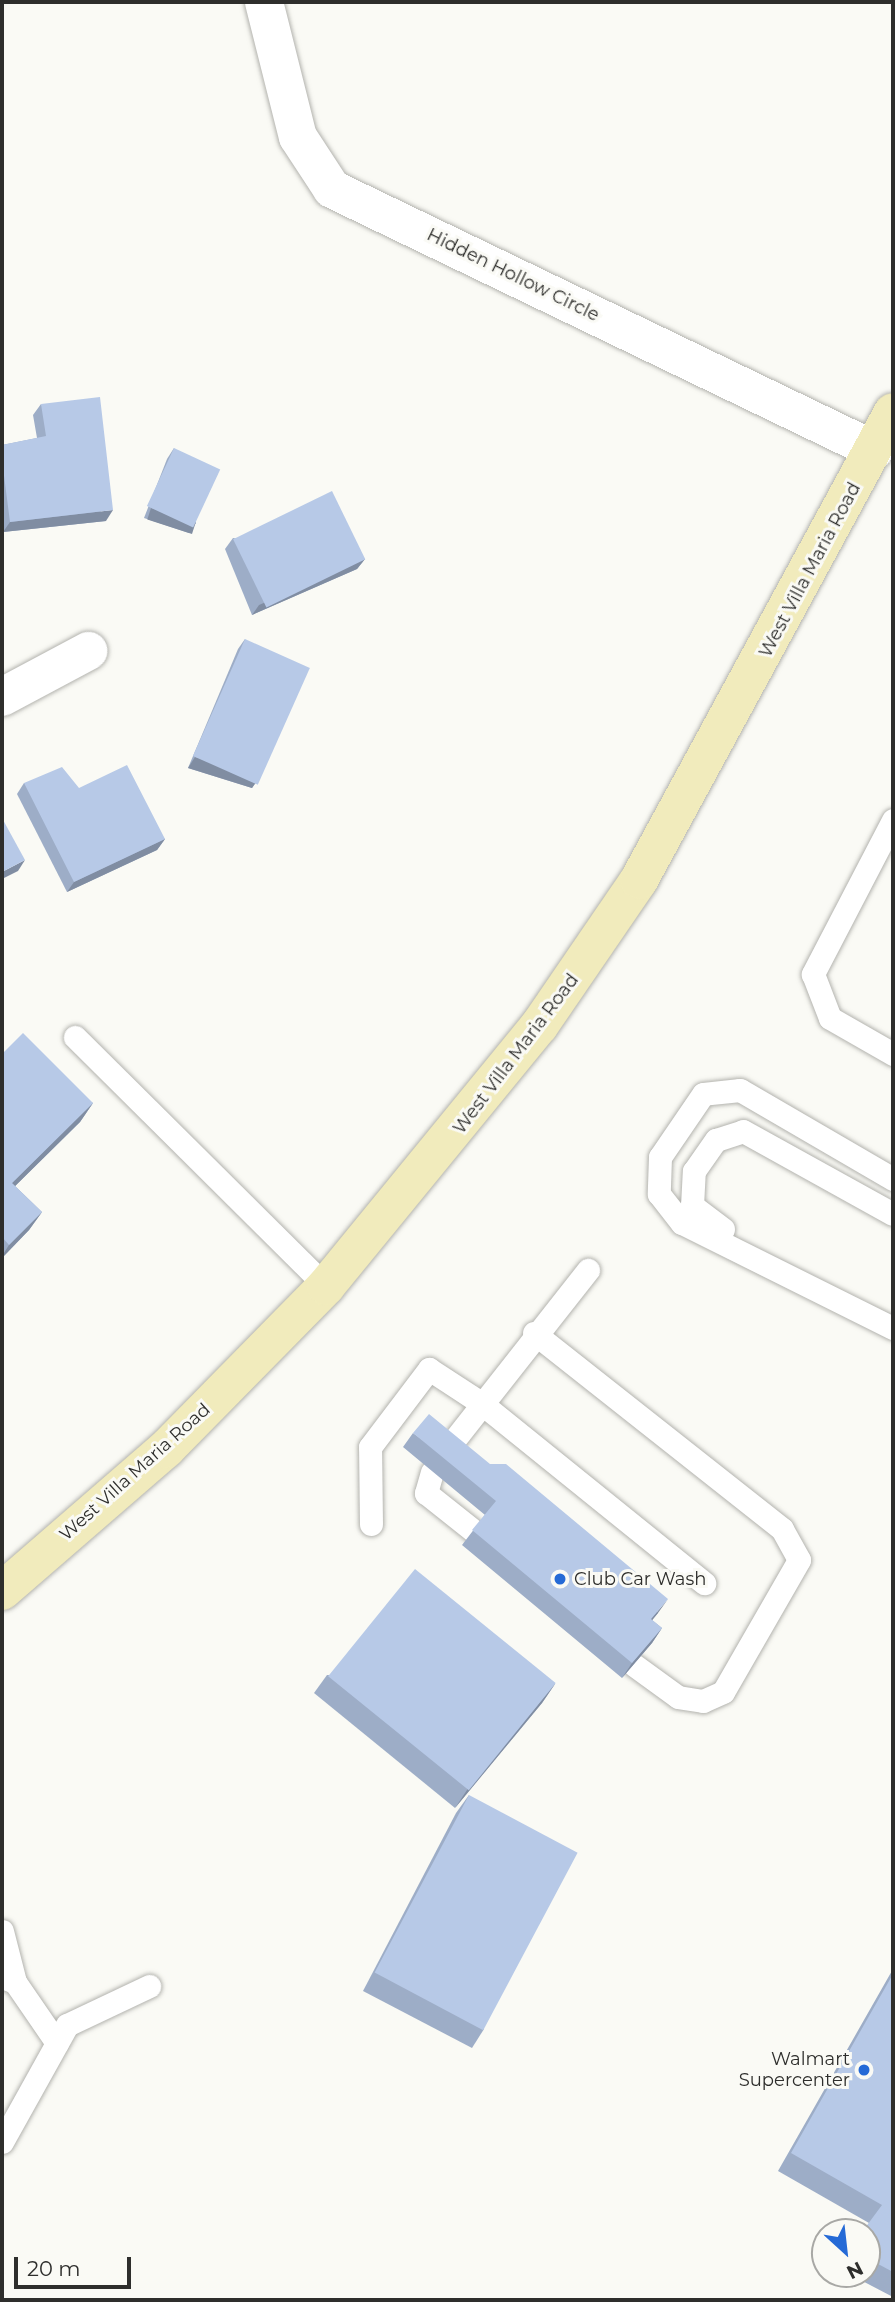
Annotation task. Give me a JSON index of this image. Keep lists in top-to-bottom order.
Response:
{
  "streets": {
    "main road": ["West Villa Maria Road"],
    "street": ["Hidden Hollow Circle"]
  },
  "crossings": [
    ["Hidden Hollow Circle", "West Villa Maria Road"]
  ],
  "places": ["Club Car Wash", "Walmart Supercenter"],
  "scale_bar": "20 m",
  "north": "bottom right"
}
